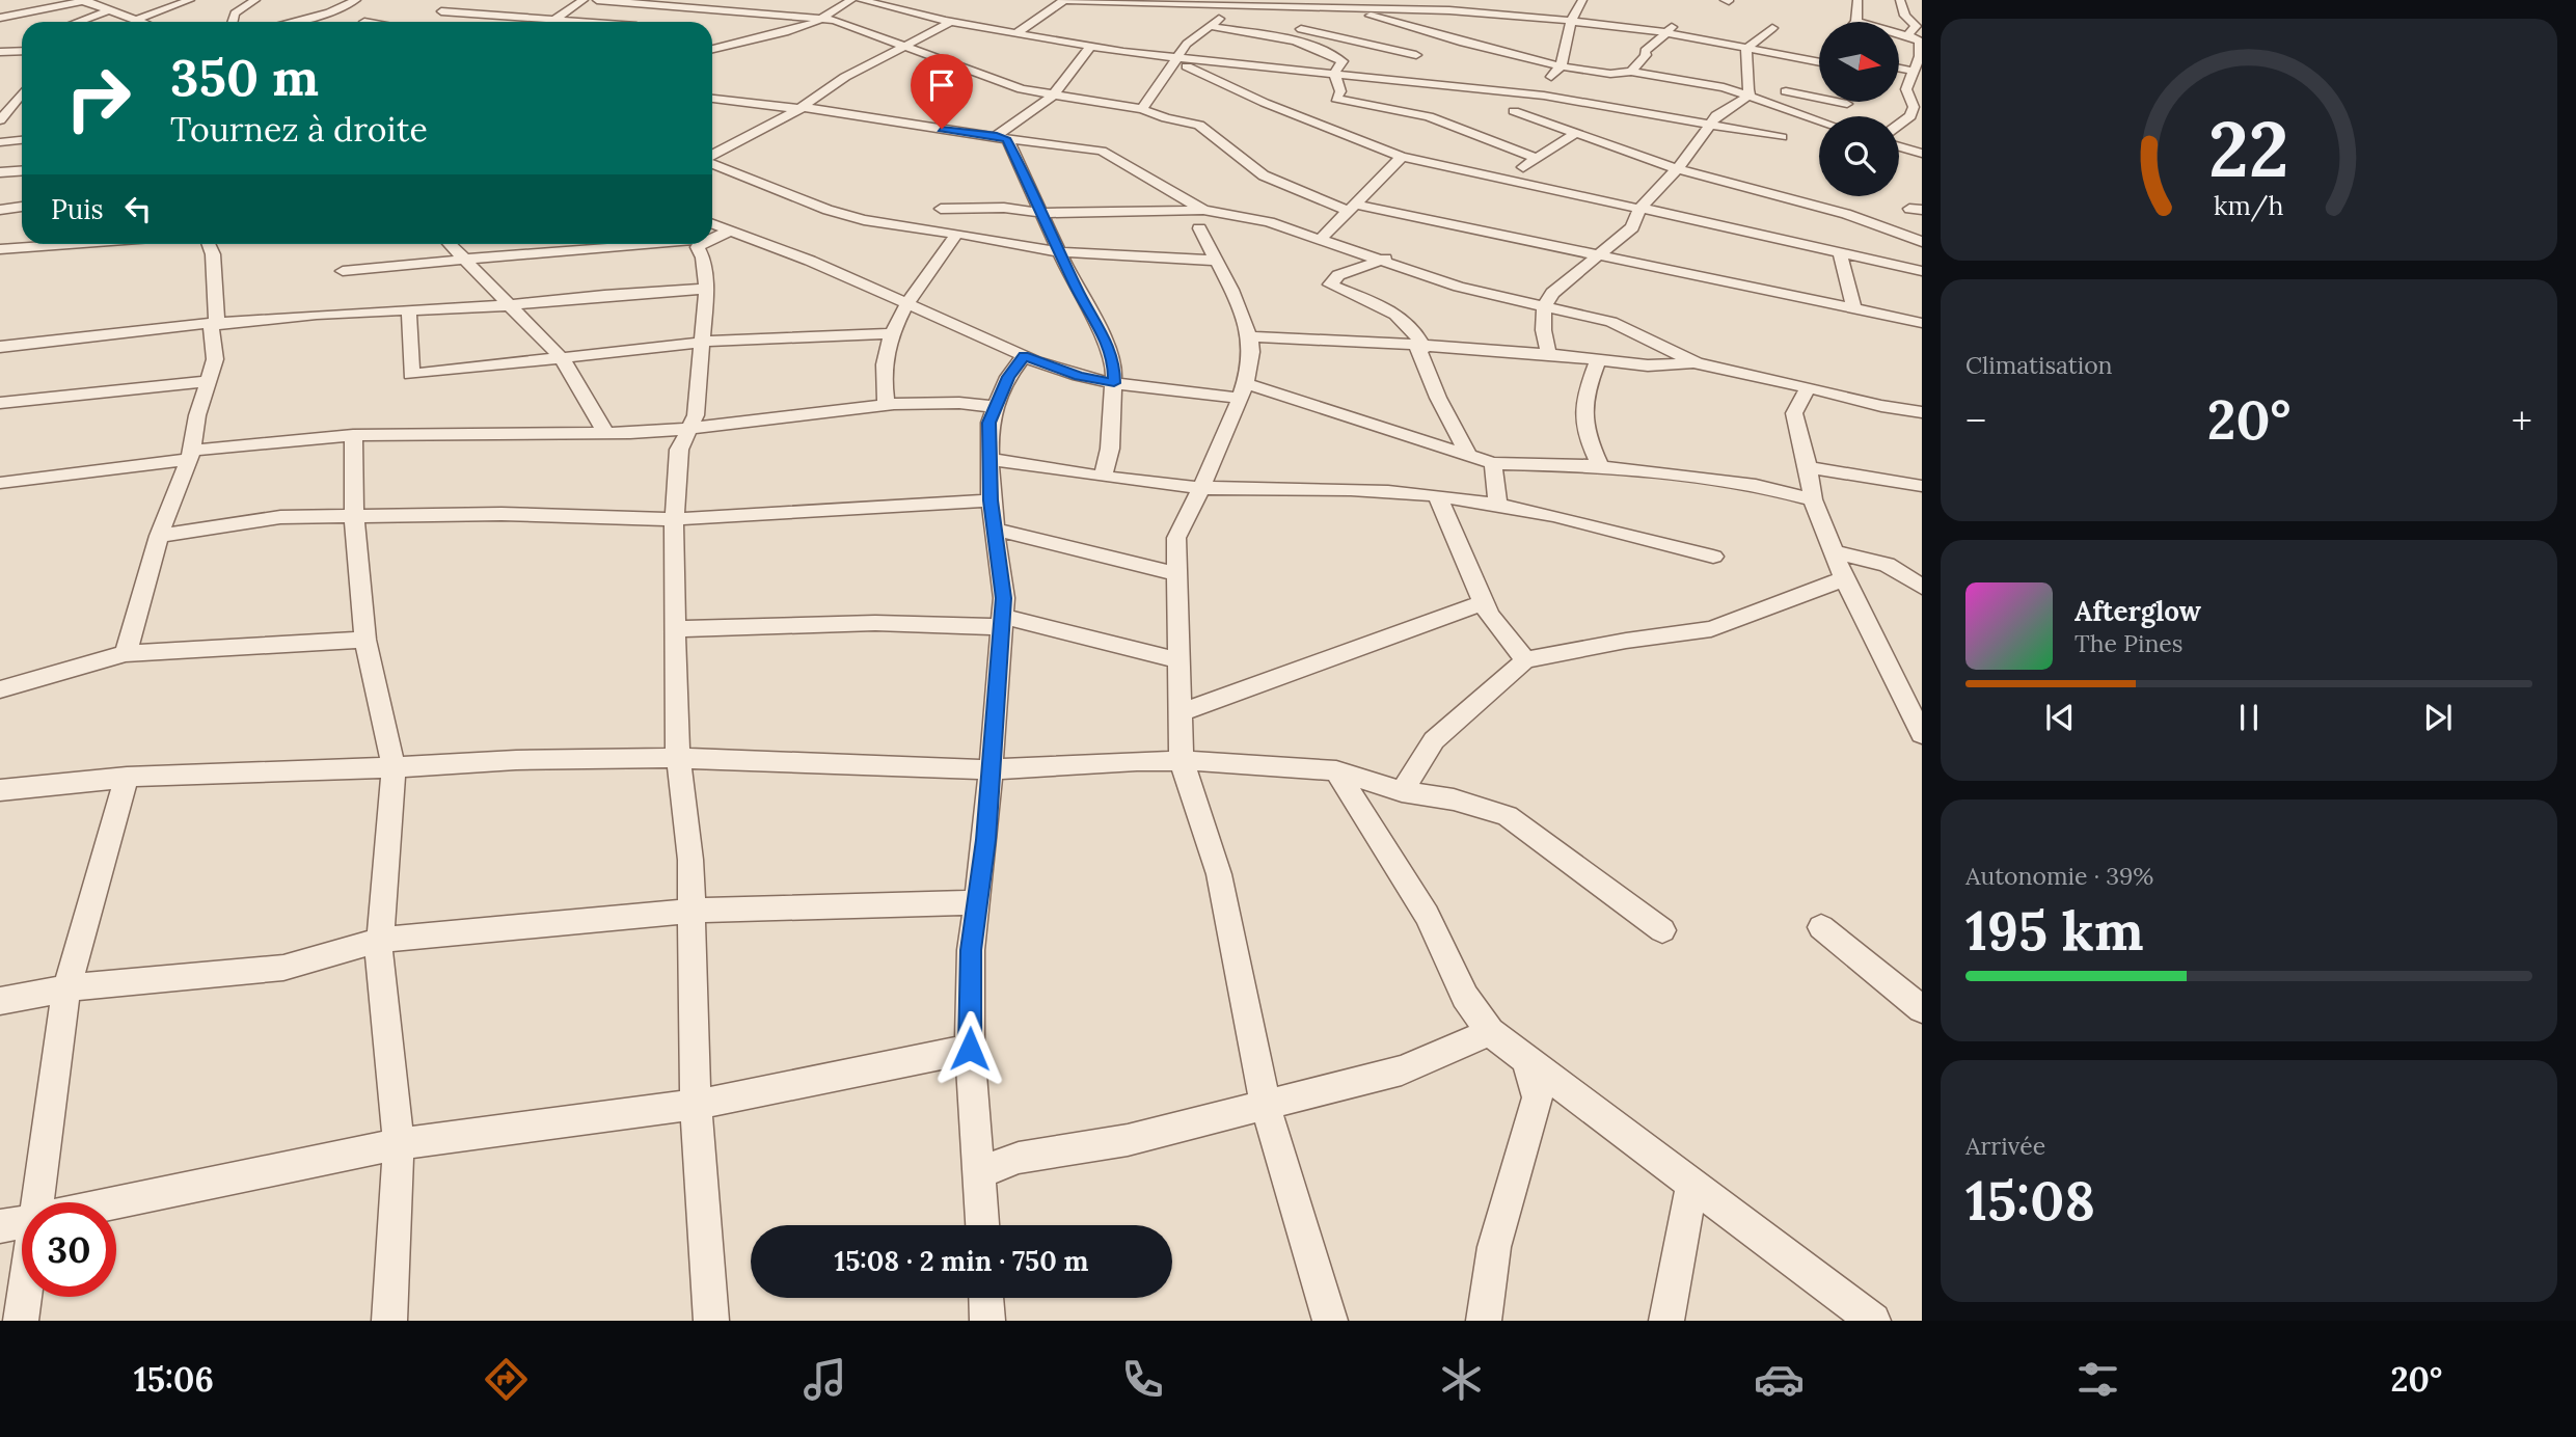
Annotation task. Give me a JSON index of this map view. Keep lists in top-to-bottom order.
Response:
{
  "north": "right",
  "page": {
    "turn": ["350 m", "Tournez à droite"],
    "then": "Puis",
    "tile": [
      "Climatisation",
      ["Autonomie · 39%", "195 km"],
      ["Arrivée", "15:08"]
    ],
    "heat": ["−", "20°", "+"],
    "song": ["Afterglow", "The Pines"],
    "limit": "30",
    "trip": "15:08 · 2 min · 750 m",
    "tabs": ["15:06", "20°"],
    "gauge": ["22", "km/h"]
  }
}
